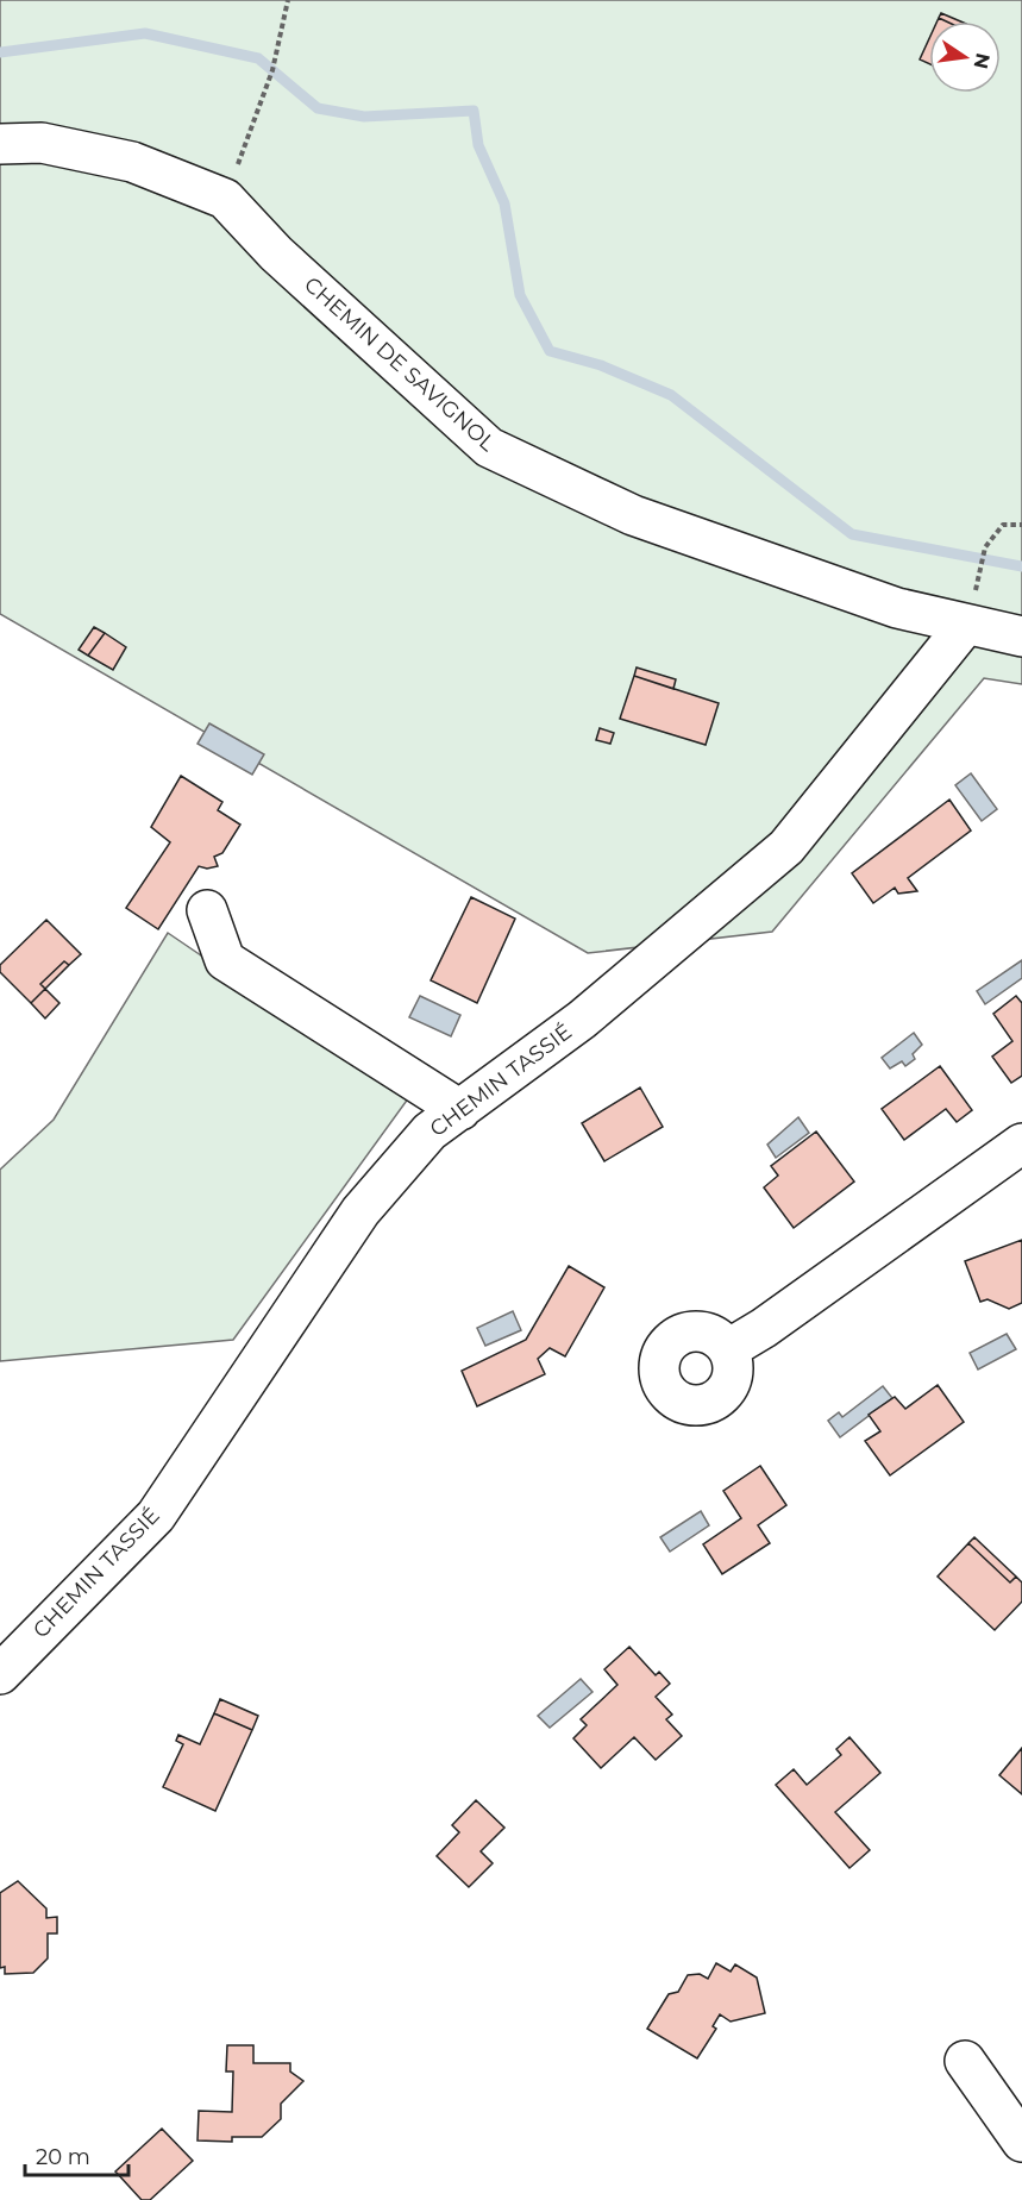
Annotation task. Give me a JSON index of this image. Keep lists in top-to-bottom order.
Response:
{
  "streets": {
    "street": ["CHEMIN DE SAVIGNOL", "CHEMIN TASSIÉ"]
  },
  "crossings": [
    ["CHEMIN DE SAVIGNOL", "CHEMIN TASSIÉ"]
  ],
  "scale_bar": "20 m",
  "north": "right"
}
